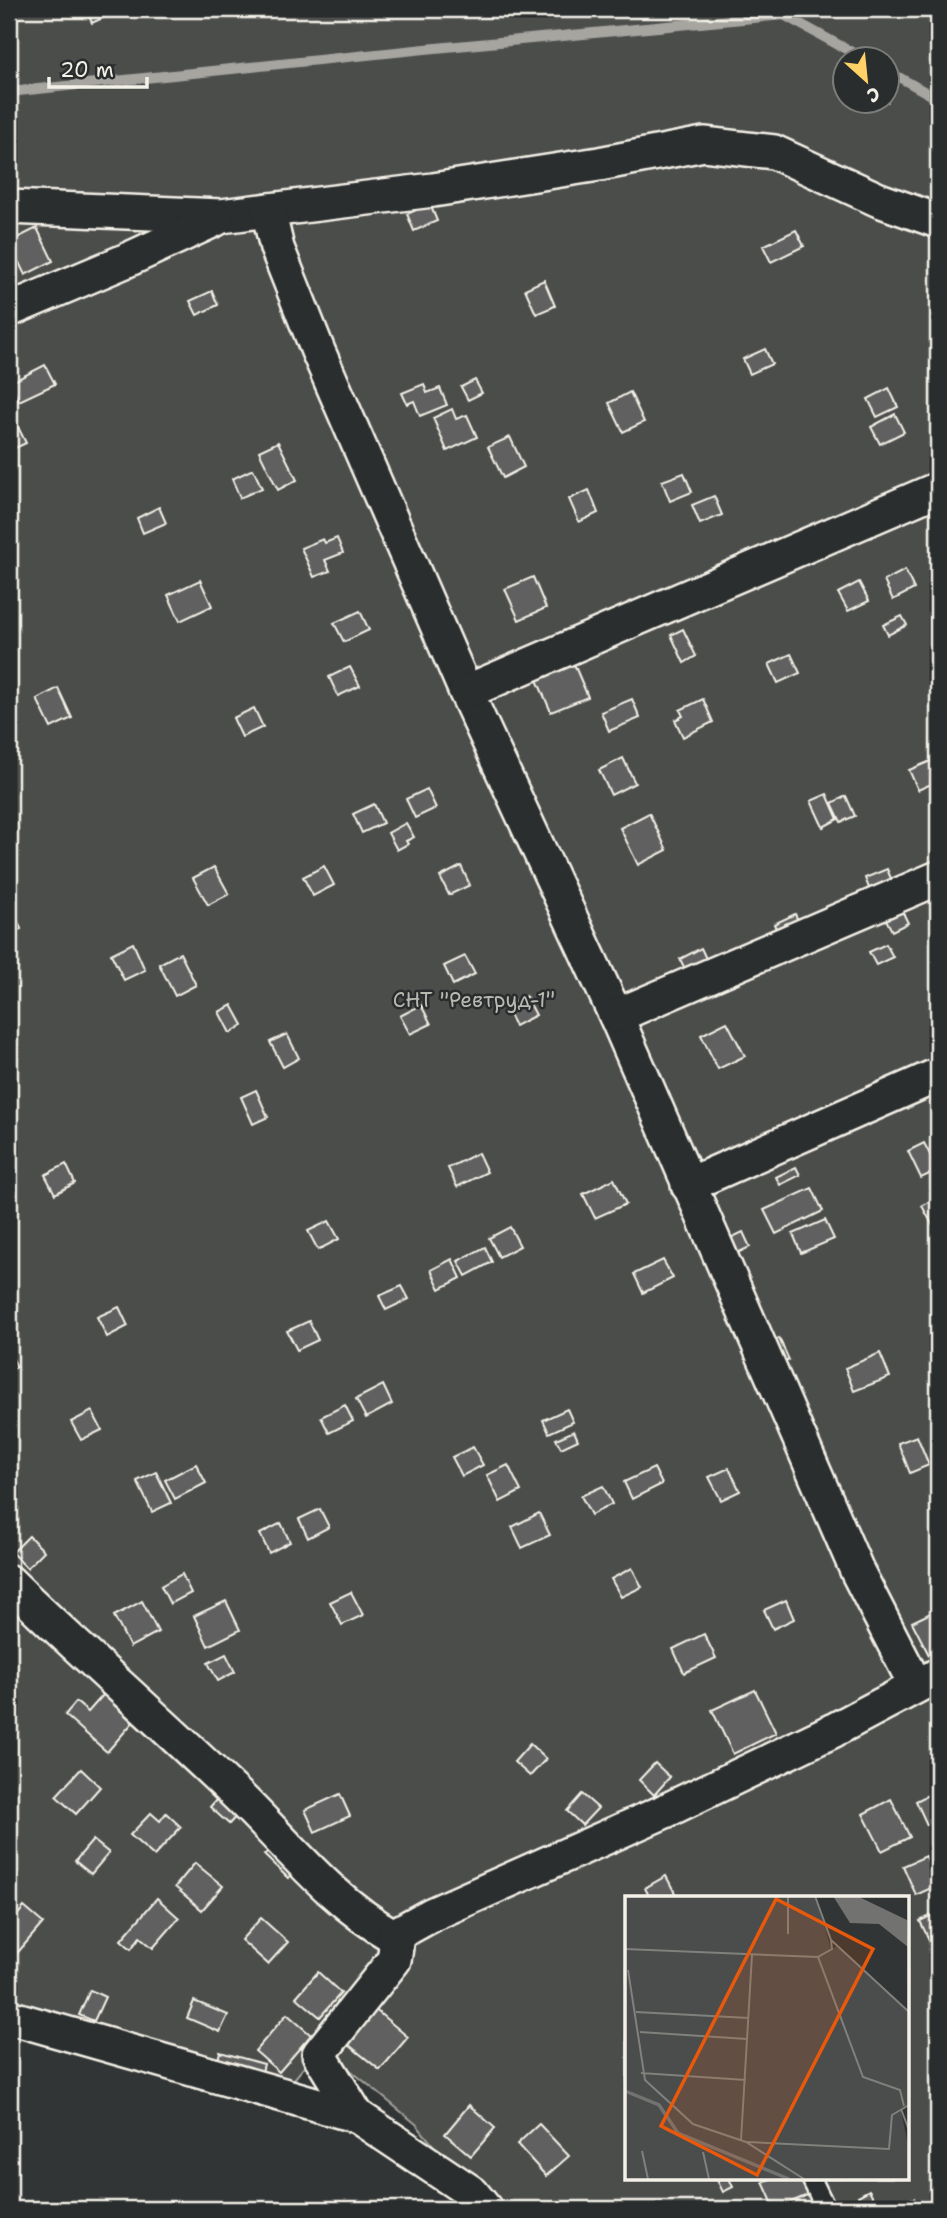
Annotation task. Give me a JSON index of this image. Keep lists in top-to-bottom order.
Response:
{
  "parks": ["СНТ \"Ревтруд-1\""],
  "scale_bar": "20 m",
  "north": "bottom right"
}
